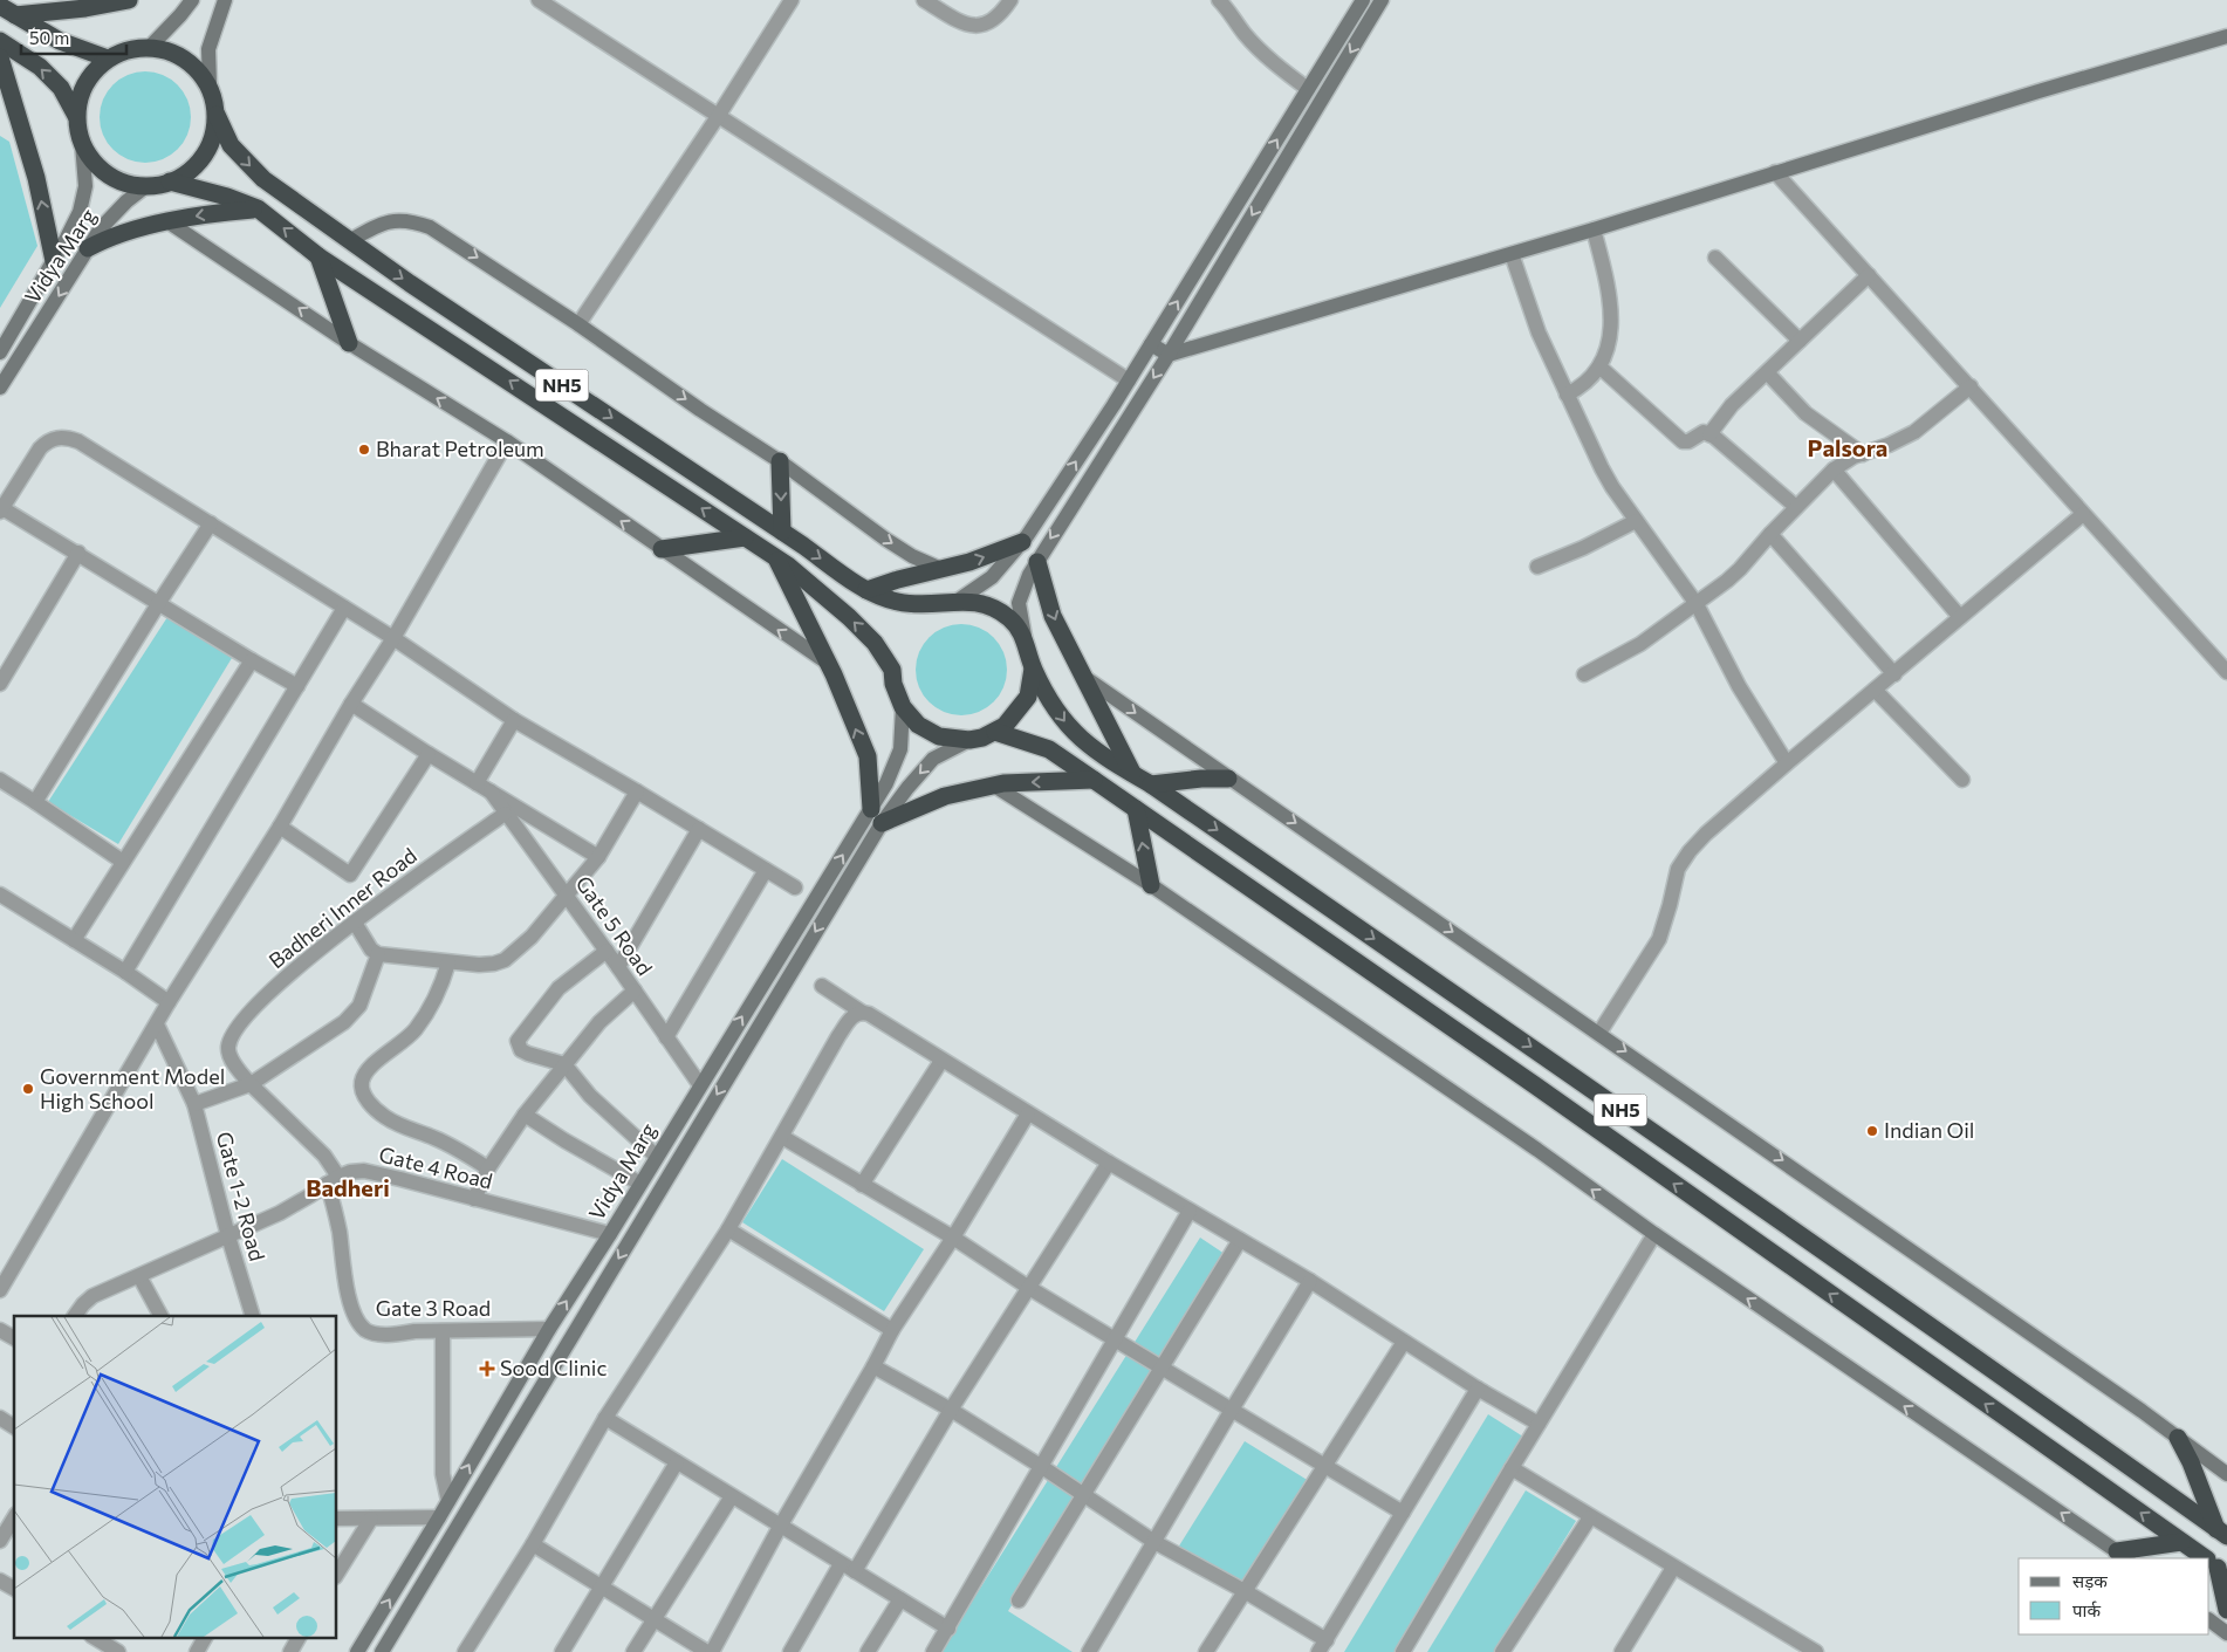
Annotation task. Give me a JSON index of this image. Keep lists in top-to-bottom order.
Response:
{
  "streets": {
    "highway": ["NH5"],
    "street": [
      "Vidya Marg",
      "Badheri Inner Road",
      "Gate 5 Road",
      "Gate 4 Road",
      "Gate 1-2 Road",
      "Gate 3 Road"
    ]
  },
  "crossings": [
    ["Vidya Marg", "NH5"],
    ["Vidya Marg", "Gate 5 Road"],
    ["Vidya Marg", "Gate 4 Road"],
    ["Vidya Marg", "Gate 3 Road"],
    ["Badheri Inner Road", "Gate 5 Road"],
    ["Badheri Inner Road", "Gate 4 Road"],
    ["Badheri Inner Road", "Gate 3 Road"],
    ["Gate 4 Road", "Gate 1-2 Road"],
    ["Gate 4 Road", "Gate 3 Road"]
  ],
  "districts": ["Palsora", "Badheri"],
  "places": {
    "other": ["Bharat Petroleum", "Government Model High School", "Indian Oil"],
    "health": ["Sood Clinic"]
  },
  "legend": ["सड़क", "पार्क"],
  "scale_bar": "50 m"
}
